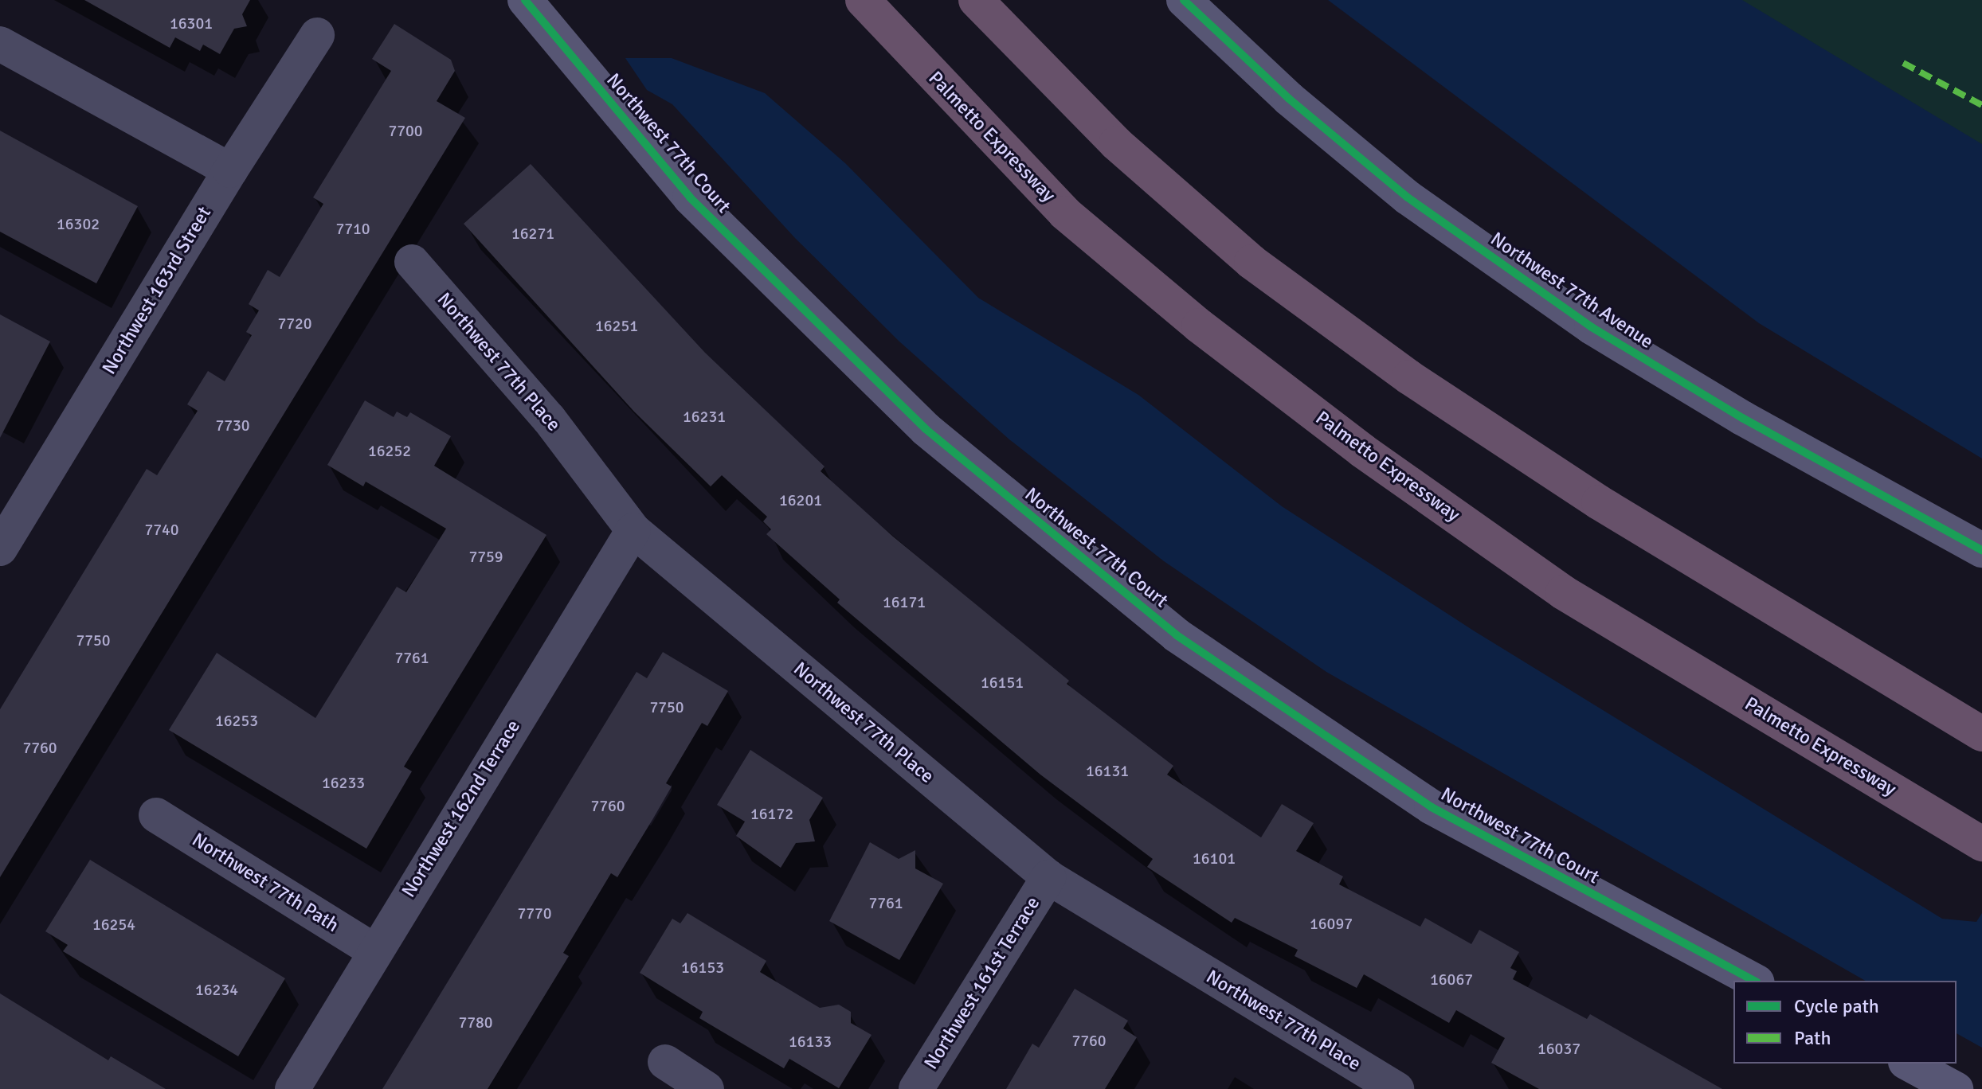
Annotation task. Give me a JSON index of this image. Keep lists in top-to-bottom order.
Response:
{
  "streets": {
    "highway": ["Palmetto Expressway"],
    "street": [
      "Northwest 77th Court",
      "Northwest 163rd Street",
      "Northwest 77th Avenue",
      "Northwest 77th Place",
      "Northwest 162nd Terrace",
      "Northwest 77th Path",
      "Northwest 161st Terrace"
    ]
  },
  "crossings": [
    ["Northwest 77th Place", "Northwest 162nd Terrace"],
    ["Northwest 77th Place", "Northwest 161st Terrace"],
    ["Northwest 162nd Terrace", "Northwest 77th Path"]
  ],
  "house_numbers": [
    "16301",
    "7700",
    "16302",
    "7710",
    "16271",
    "7720",
    "16251",
    "16231",
    "7730",
    "16252",
    "16201",
    "7740",
    "7759",
    "16171",
    "7750",
    "7761",
    "16151",
    "7750",
    "16253",
    "7760",
    "16131",
    "16233",
    "7760",
    "16172",
    "16101",
    "7761",
    "7770",
    "16097",
    "16254",
    "16153",
    "16067",
    "16234",
    "7780",
    "7760",
    "16133",
    "16037"
  ],
  "legend": ["Cycle path", "Path"]
}
